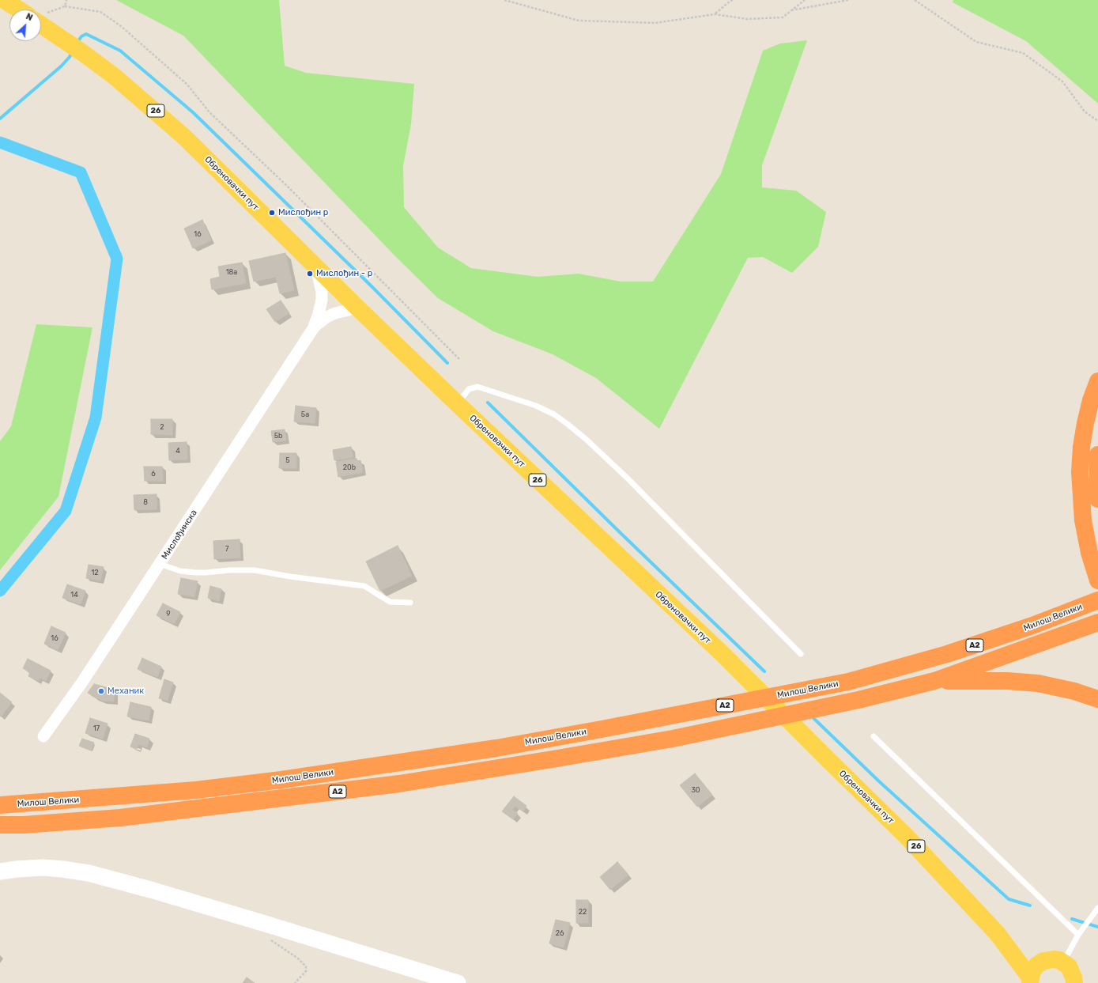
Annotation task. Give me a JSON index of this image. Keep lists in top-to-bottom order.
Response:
{
  "streets": {
    "highway": ["Милош Велики", "A2"],
    "main road": ["26", "Обреновачки пут"],
    "street": ["Мислођинска"]
  },
  "crossings": [
    ["26", "Обреновачки пут"],
    ["Обреновачки пут", "Мислођинска"]
  ],
  "places": ["Мислођин р", "Мислођин - р", "Механик"],
  "house_numbers": [
    "16",
    "18a",
    "5a",
    "2",
    "5b",
    "4",
    "5",
    "20b",
    "6",
    "8",
    "7",
    "12",
    "14",
    "9",
    "16",
    "17",
    "30",
    "22",
    "26"
  ],
  "north": "top right"
}
